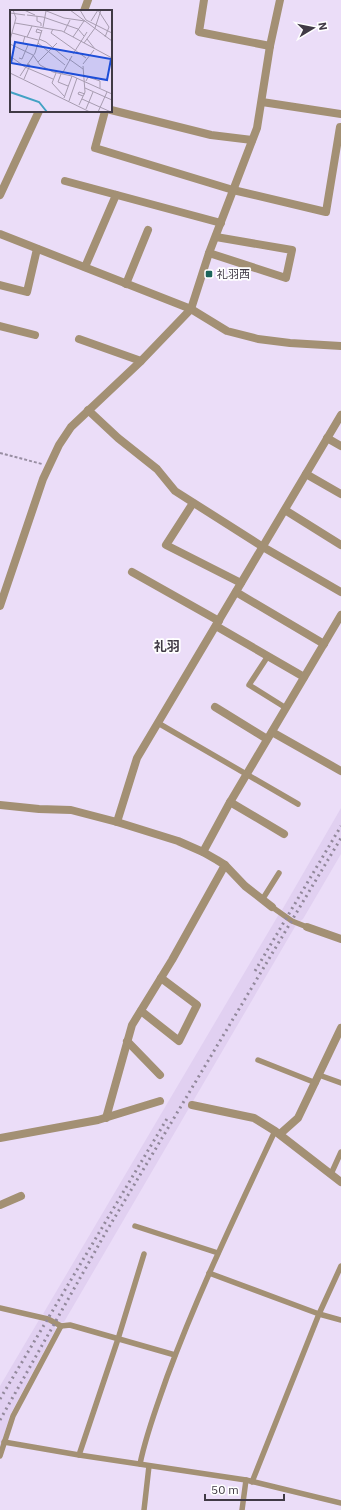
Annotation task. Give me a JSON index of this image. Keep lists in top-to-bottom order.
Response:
{
  "districts": ["礼羽"],
  "places": {
    "transit": ["礼羽西"]
  },
  "scale_bar": "50 m",
  "north": "right"
}
